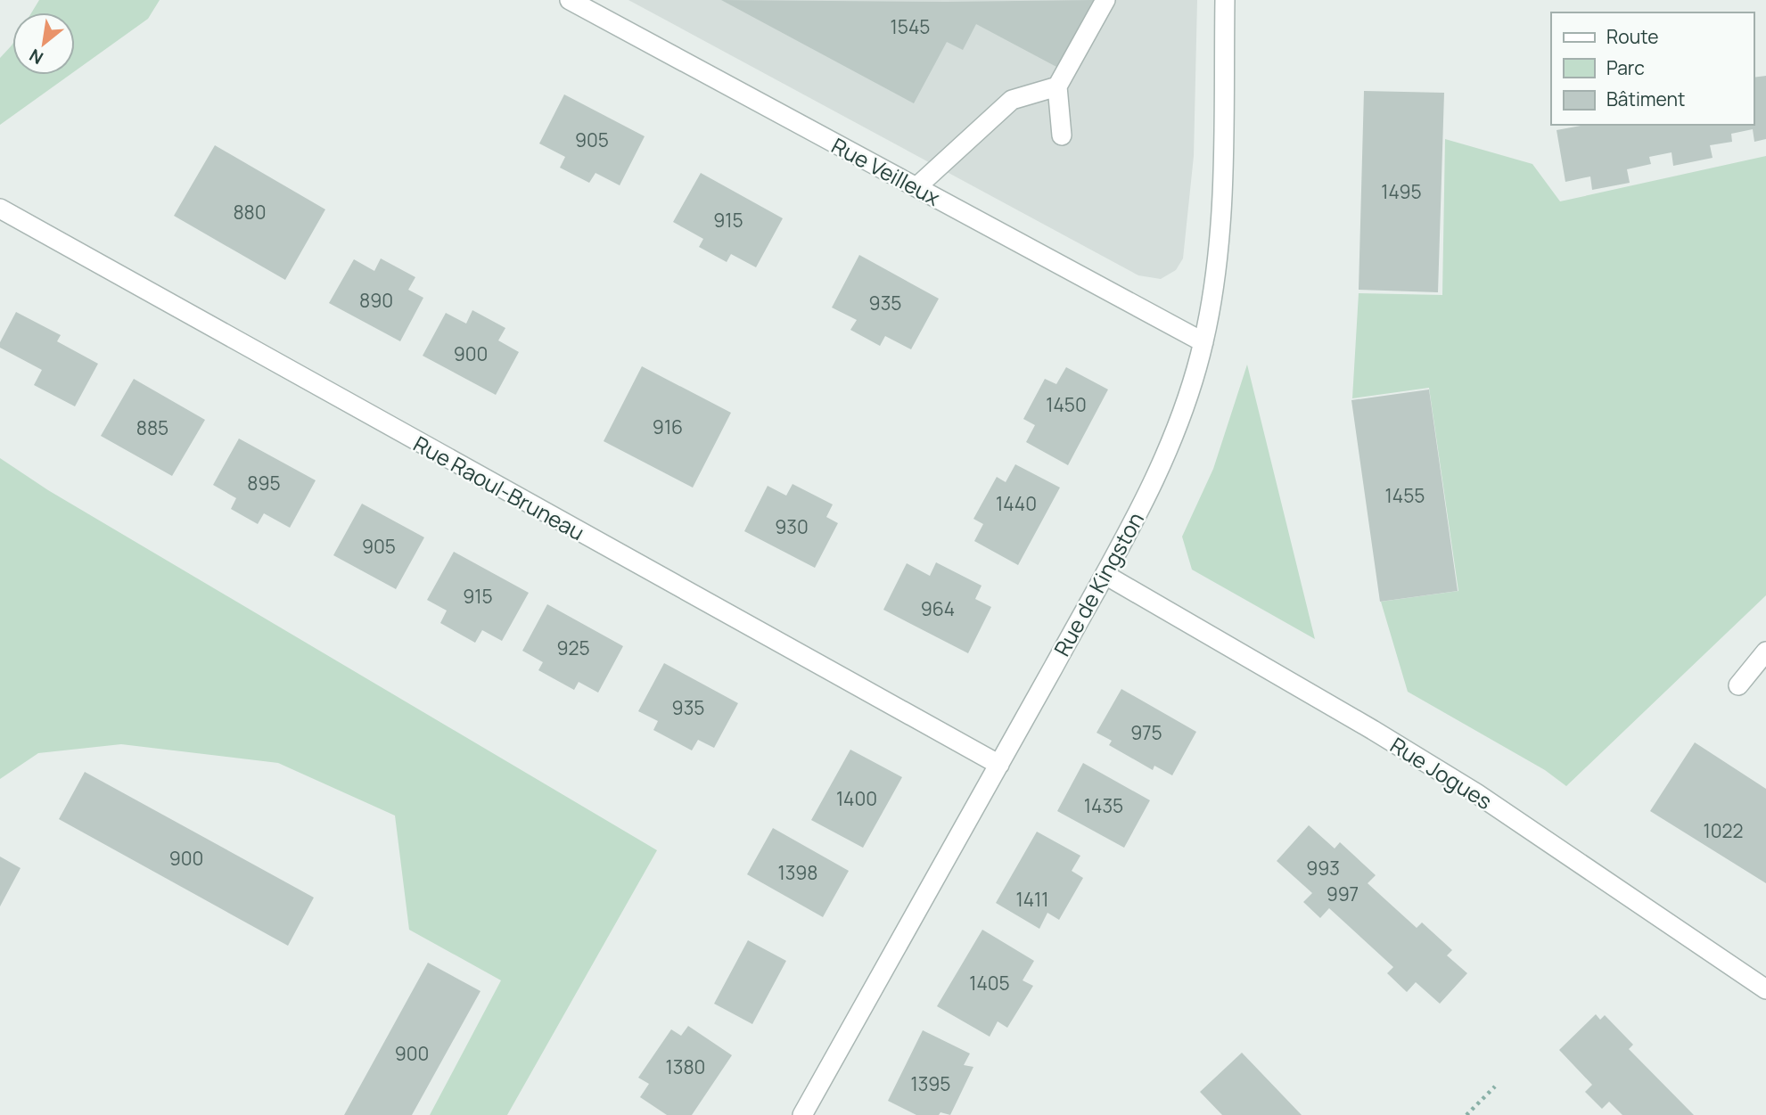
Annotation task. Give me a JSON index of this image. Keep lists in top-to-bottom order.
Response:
{
  "streets": {
    "street": [
      "Rue Veilleux",
      "Rue Raoul-Bruneau",
      "Rue de Kingston",
      "Rue Jogues"
    ]
  },
  "crossings": [
    ["Rue Veilleux", "Rue de Kingston"],
    ["Rue Raoul-Bruneau", "Rue de Kingston"],
    ["Rue de Kingston", "Rue Jogues"]
  ],
  "house_numbers": [
    "1545",
    "905",
    "1495",
    "880",
    "915",
    "890",
    "935",
    "900",
    "1450",
    "916",
    "885",
    "895",
    "1455",
    "1440",
    "930",
    "905",
    "915",
    "964",
    "925",
    "935",
    "975",
    "1400",
    "1435",
    "1022",
    "900",
    "993",
    "1398",
    "997",
    "1411",
    "1405",
    "900",
    "1380",
    "1395"
  ],
  "legend": ["Route", "Parc", "Bâtiment"],
  "north": "bottom left"
}
